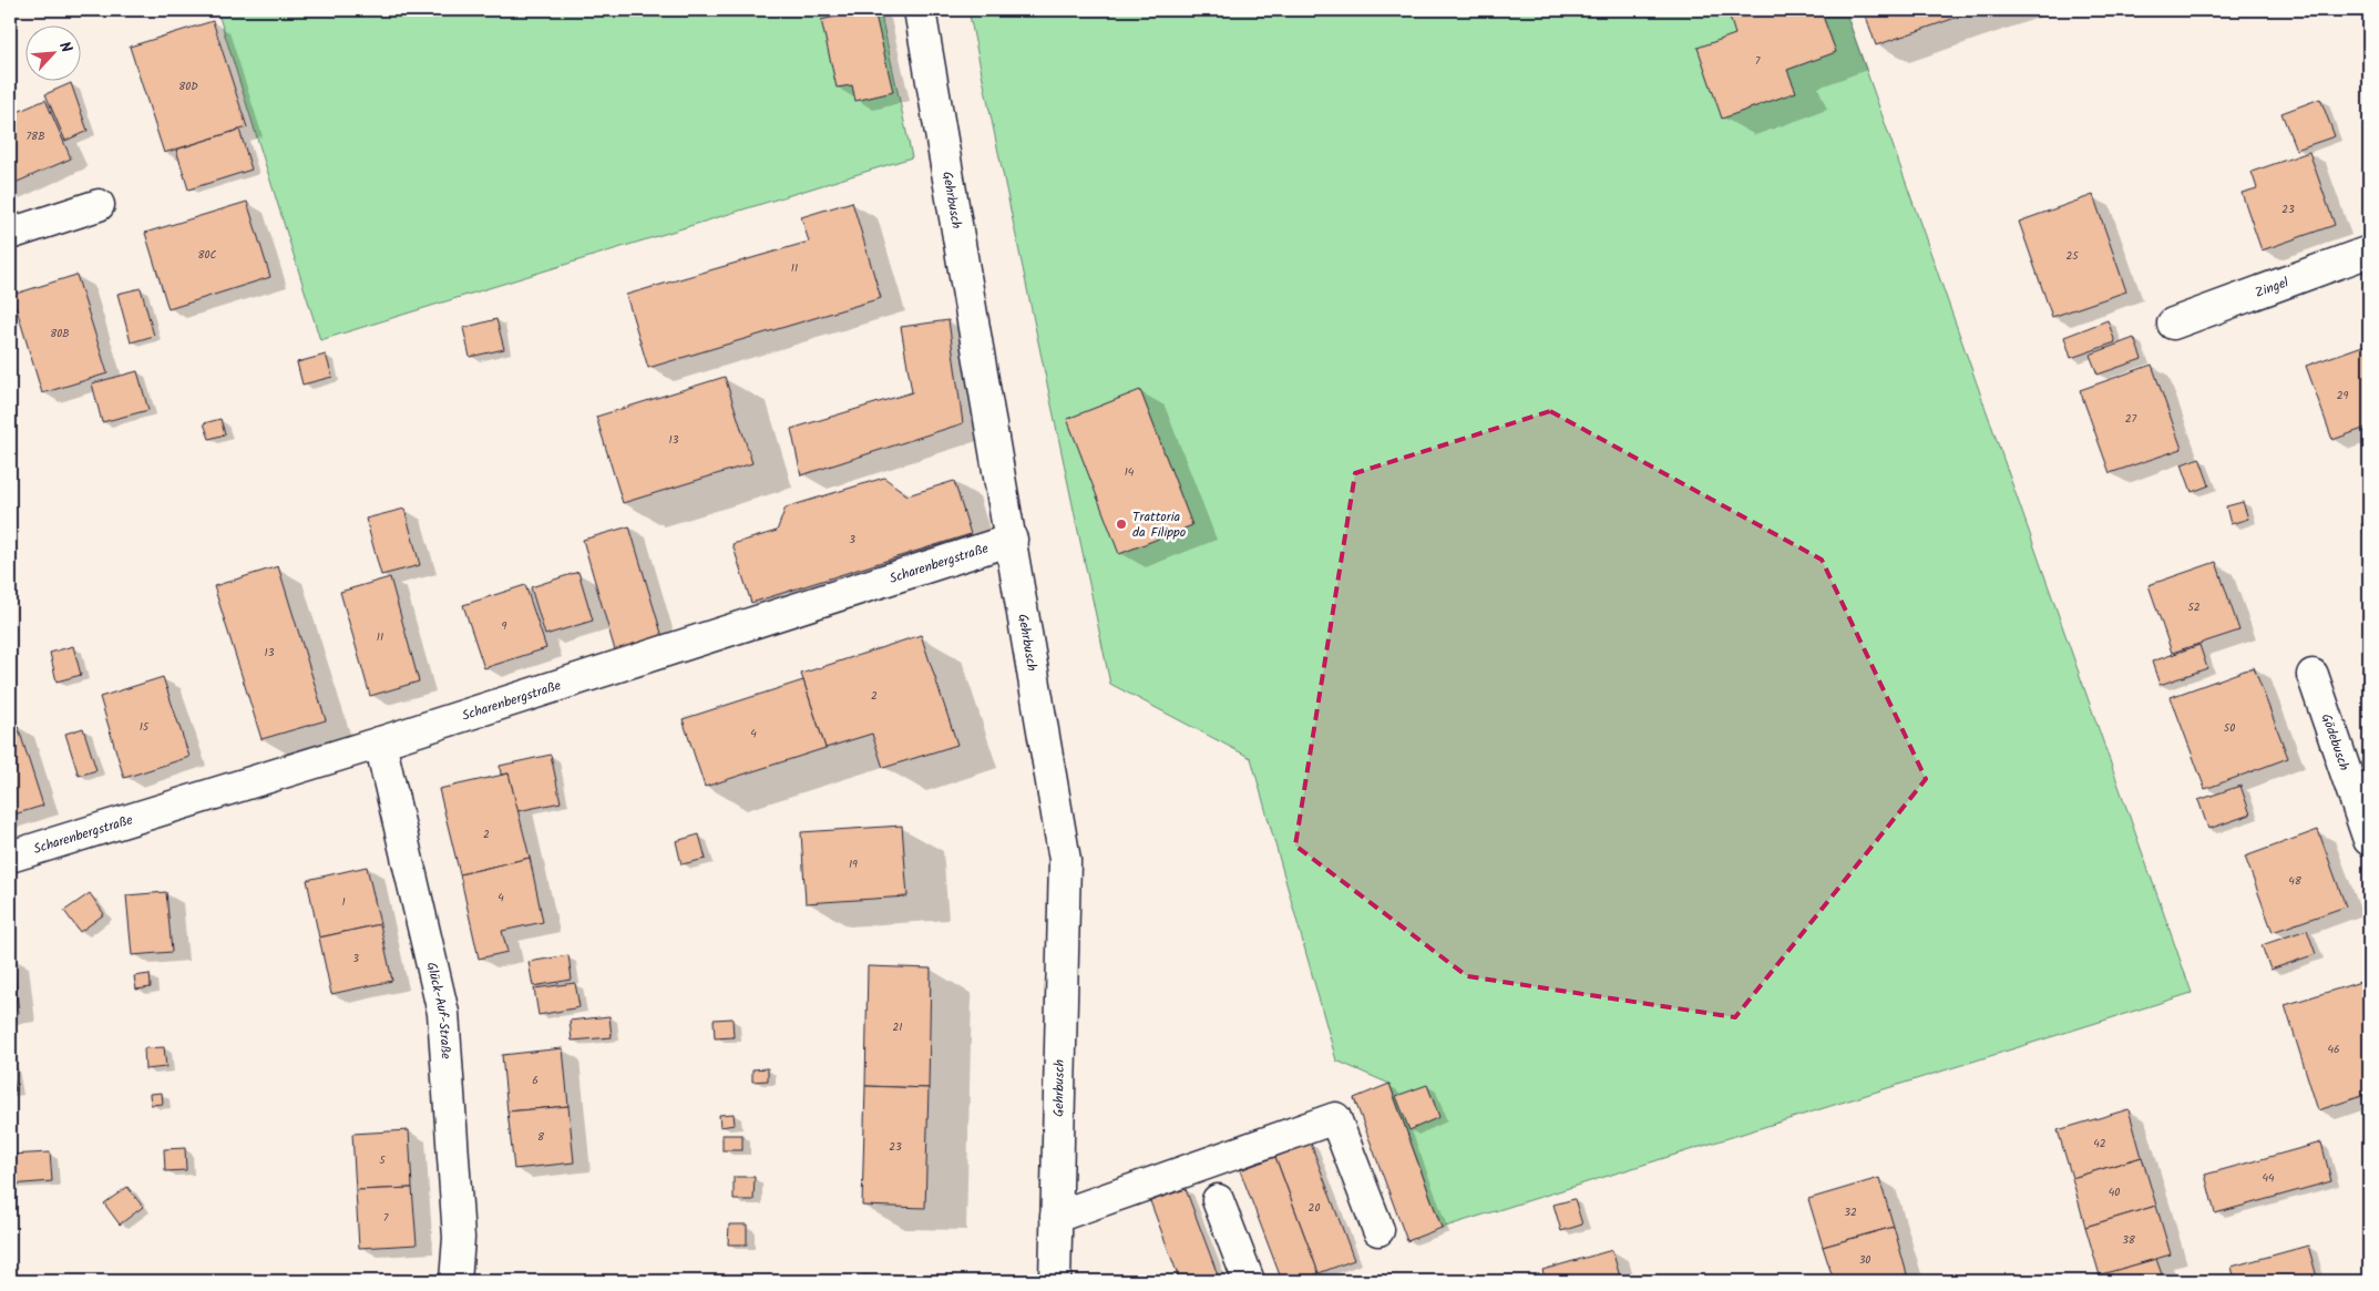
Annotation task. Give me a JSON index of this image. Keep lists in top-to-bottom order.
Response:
{
  "streets": {
    "street": [
      "Gehrbusch",
      "Zingel",
      "Scharenbergstraße",
      "Gödebusch",
      "Glück-Auf-Straße"
    ]
  },
  "crossings": [
    ["Gehrbusch", "Scharenbergstraße"],
    ["Scharenbergstraße", "Glück-Auf-Straße"]
  ],
  "places": ["Trattoria da Filippo"],
  "house_numbers": [
    "7",
    "80D",
    "78B",
    "23",
    "80C",
    "25",
    "11",
    "80B",
    "29",
    "27",
    "13",
    "14",
    "3",
    "52",
    "9",
    "11",
    "13",
    "2",
    "15",
    "50",
    "4",
    "2",
    "19",
    "48",
    "4",
    "1",
    "3",
    "21",
    "46",
    "6",
    "8",
    "42",
    "23",
    "5",
    "44",
    "40",
    "20",
    "32",
    "7",
    "38",
    "30"
  ],
  "north": "top right"
}
